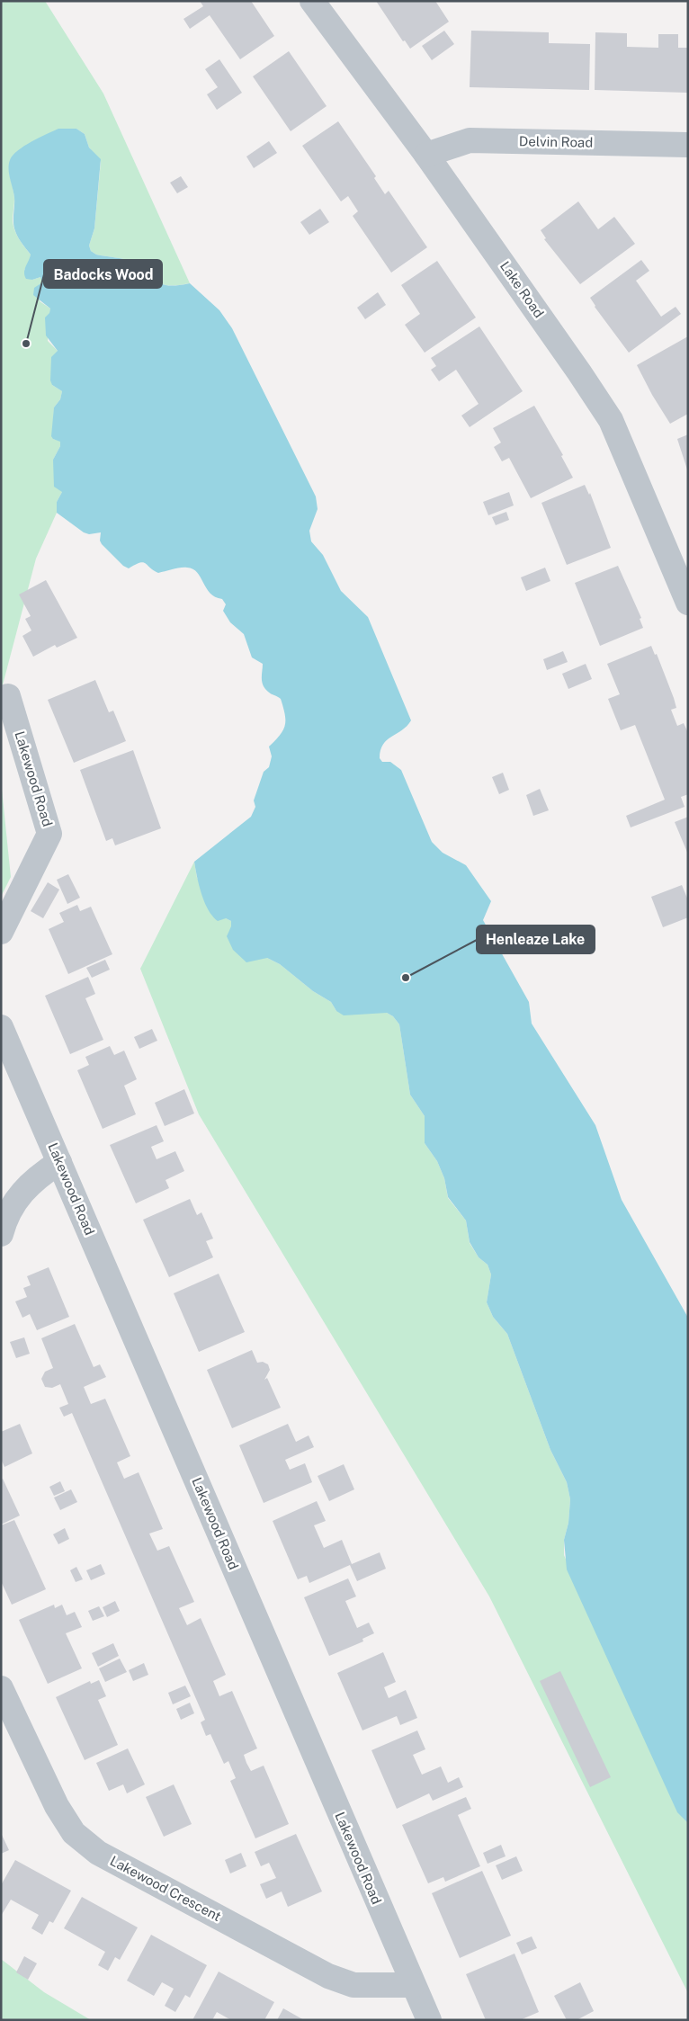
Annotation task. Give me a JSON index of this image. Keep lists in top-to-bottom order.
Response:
{
  "streets": {
    "street": [
      "Delvin Road",
      "Lake Road",
      "Lakewood Road",
      "Lakewood Crescent"
    ]
  },
  "crossings": [
    ["Delvin Road", "Lake Road"],
    ["Lakewood Road", "Lakewood Crescent"]
  ],
  "places": ["Badocks Wood", "Henleaze Lake"]
}
